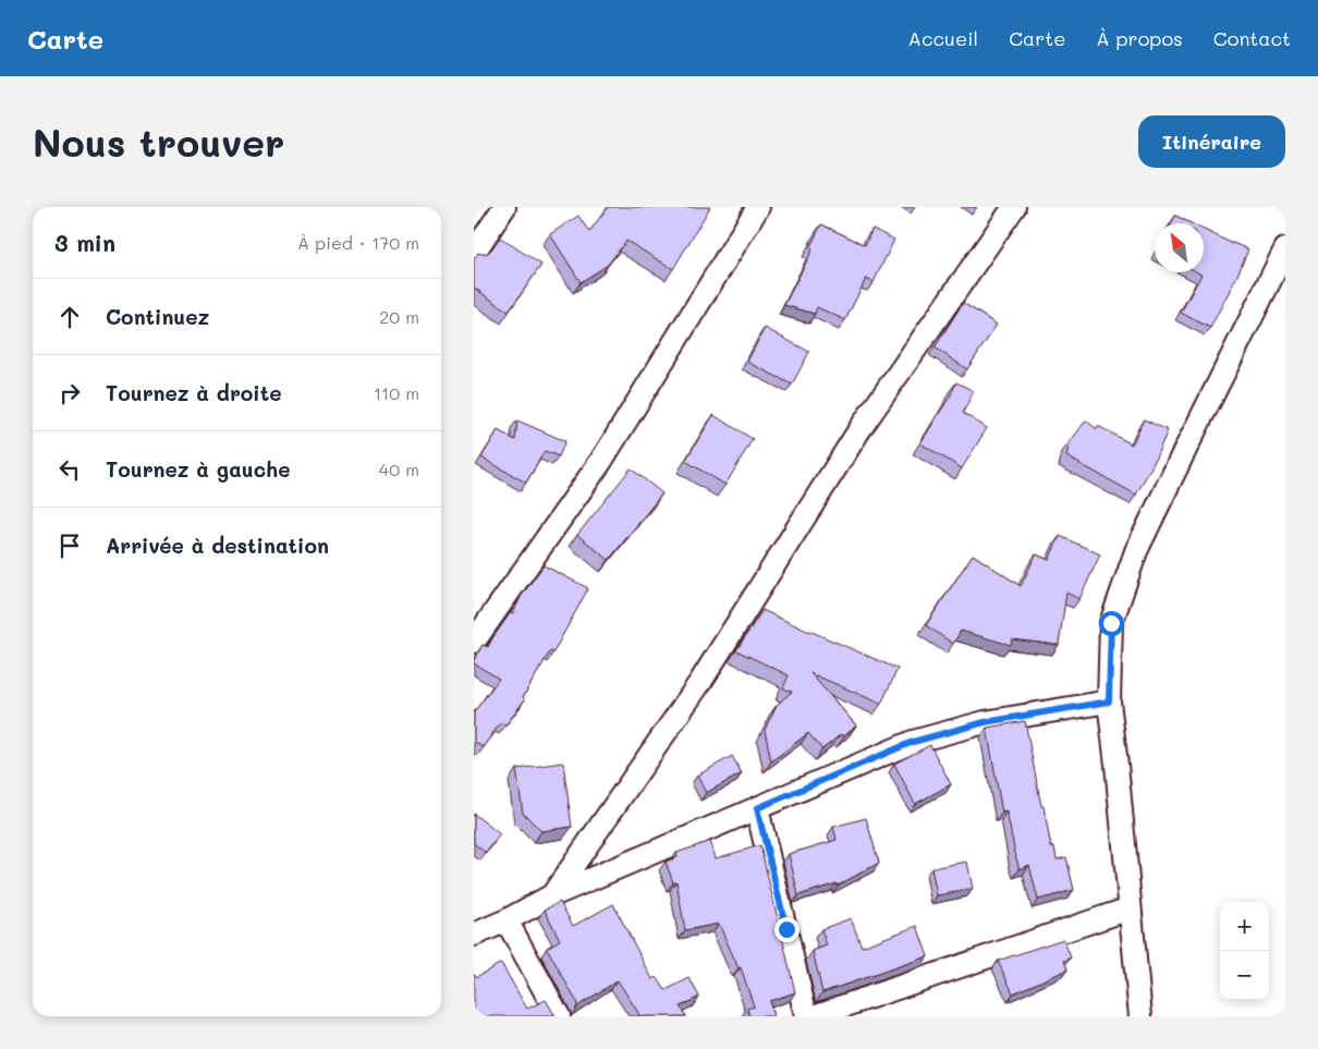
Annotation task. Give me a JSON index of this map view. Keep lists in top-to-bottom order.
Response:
{
  "north": "top left",
  "page": {
    "header": "Carte",
    "nav": [
      "Accueil",
      "Carte",
      "À propos",
      "Contact"
    ],
    "buttons": "Itinéraire",
    "title": "Nous trouver",
    "heading": ["3 min", "À pied · 170 m"],
    "list": [
      ["Continuez", "20 m"],
      ["Tournez à droite", "110 m"],
      ["Tournez à gauche", "40 m"],
      "Arrivée à destination"
    ],
    "map_buttons": ["+", "−"]
  }
}
